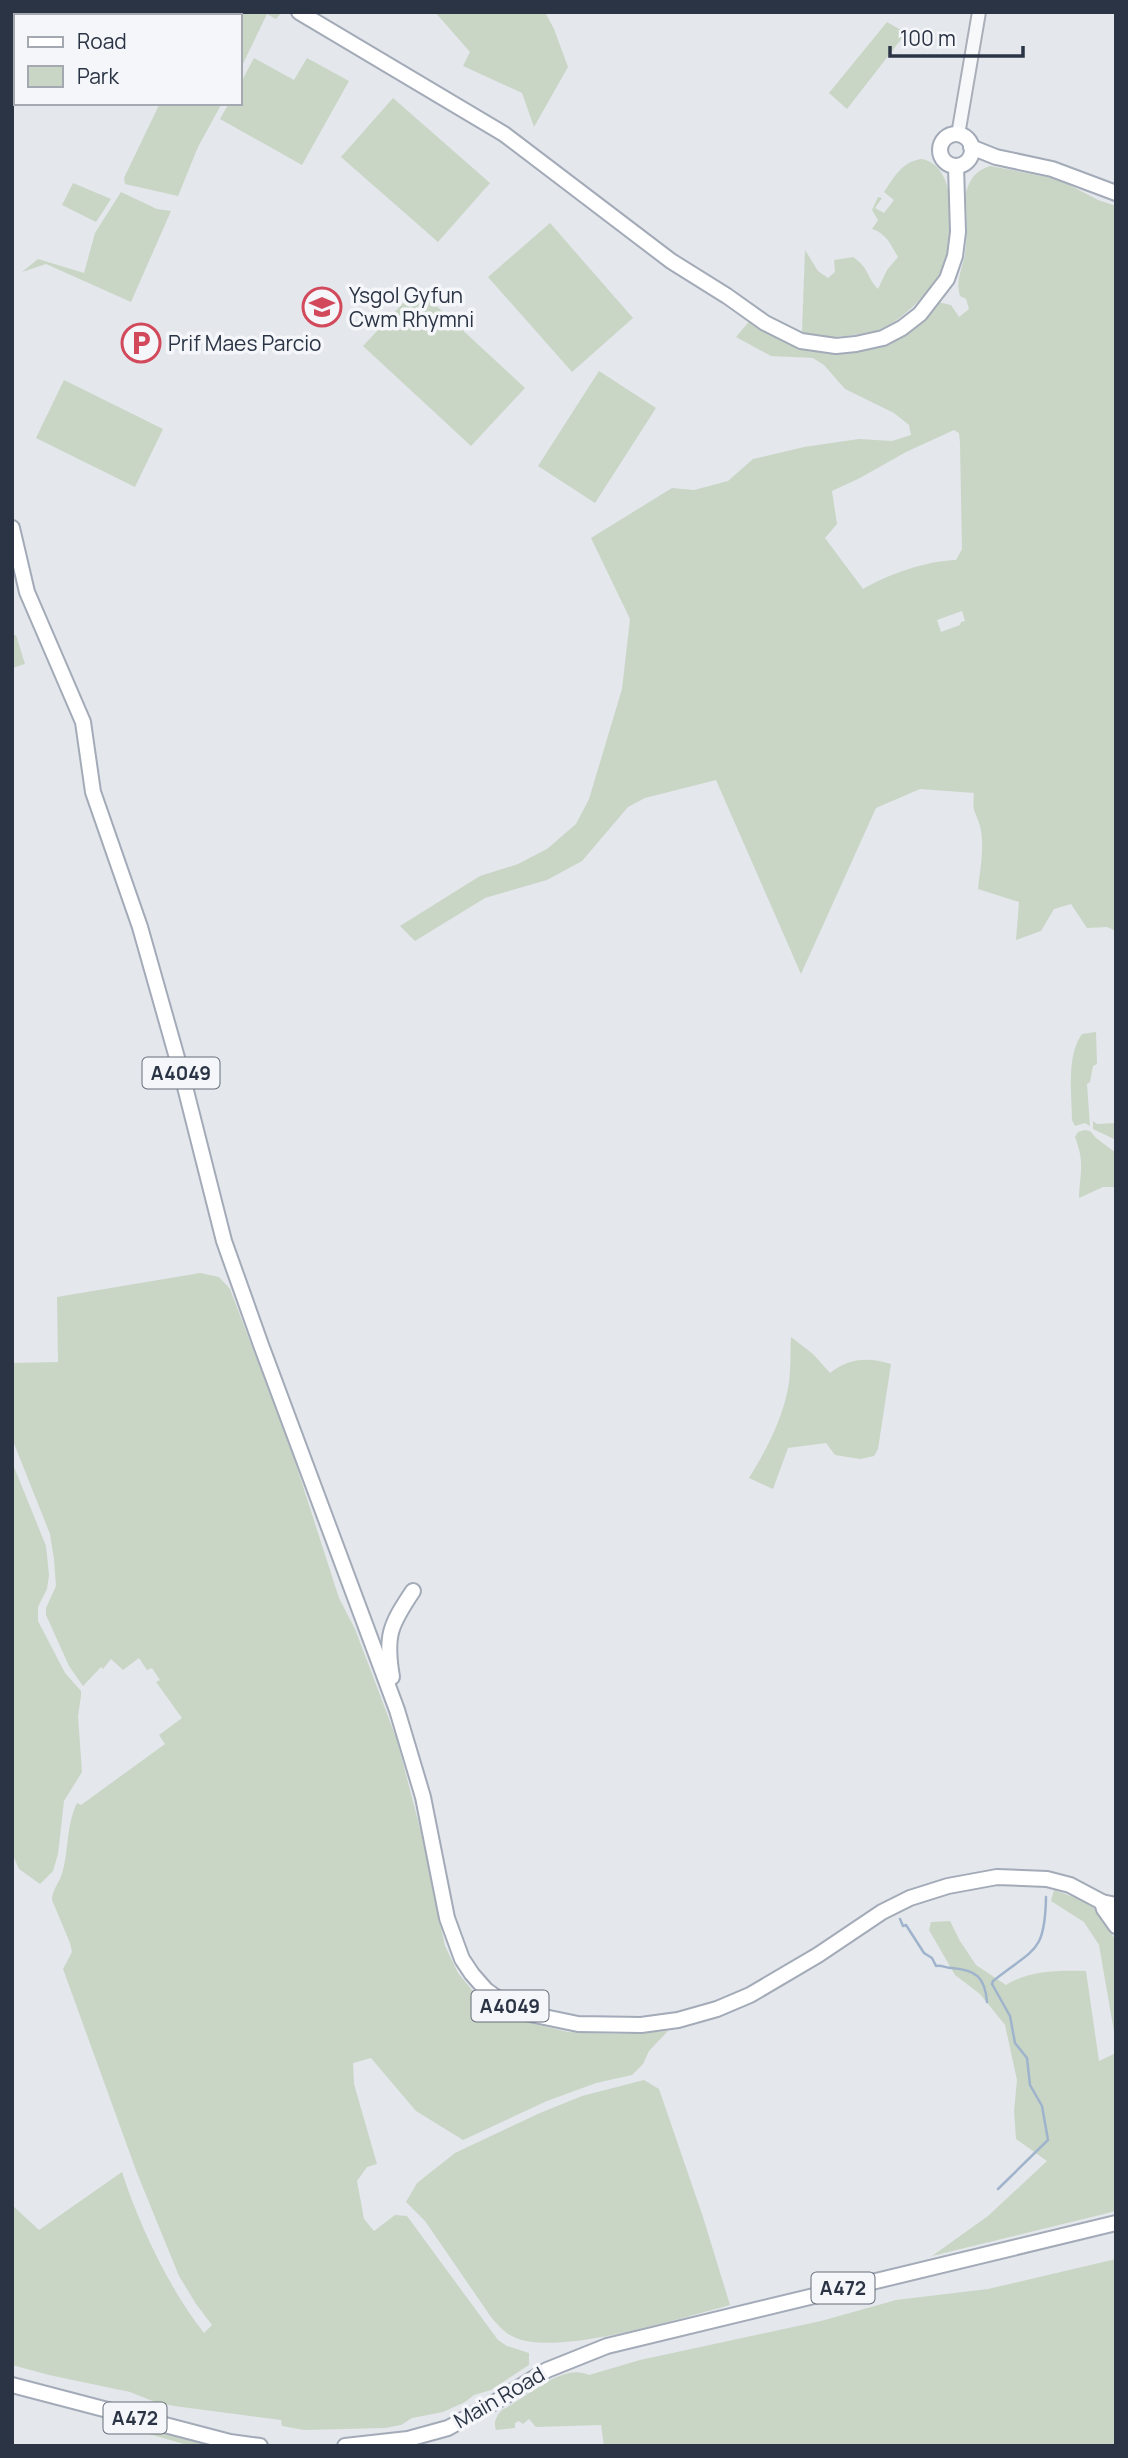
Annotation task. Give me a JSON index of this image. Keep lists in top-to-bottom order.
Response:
{
  "streets": {
    "main road": ["A4049", "A472", "Main Road"]
  },
  "places": {
    "school or university": ["Ysgol Gyfun Cwm Rhymni"],
    "parking": ["Prif Maes Parcio"]
  },
  "legend": ["Road", "Park"],
  "scale_bar": "100 m"
}
